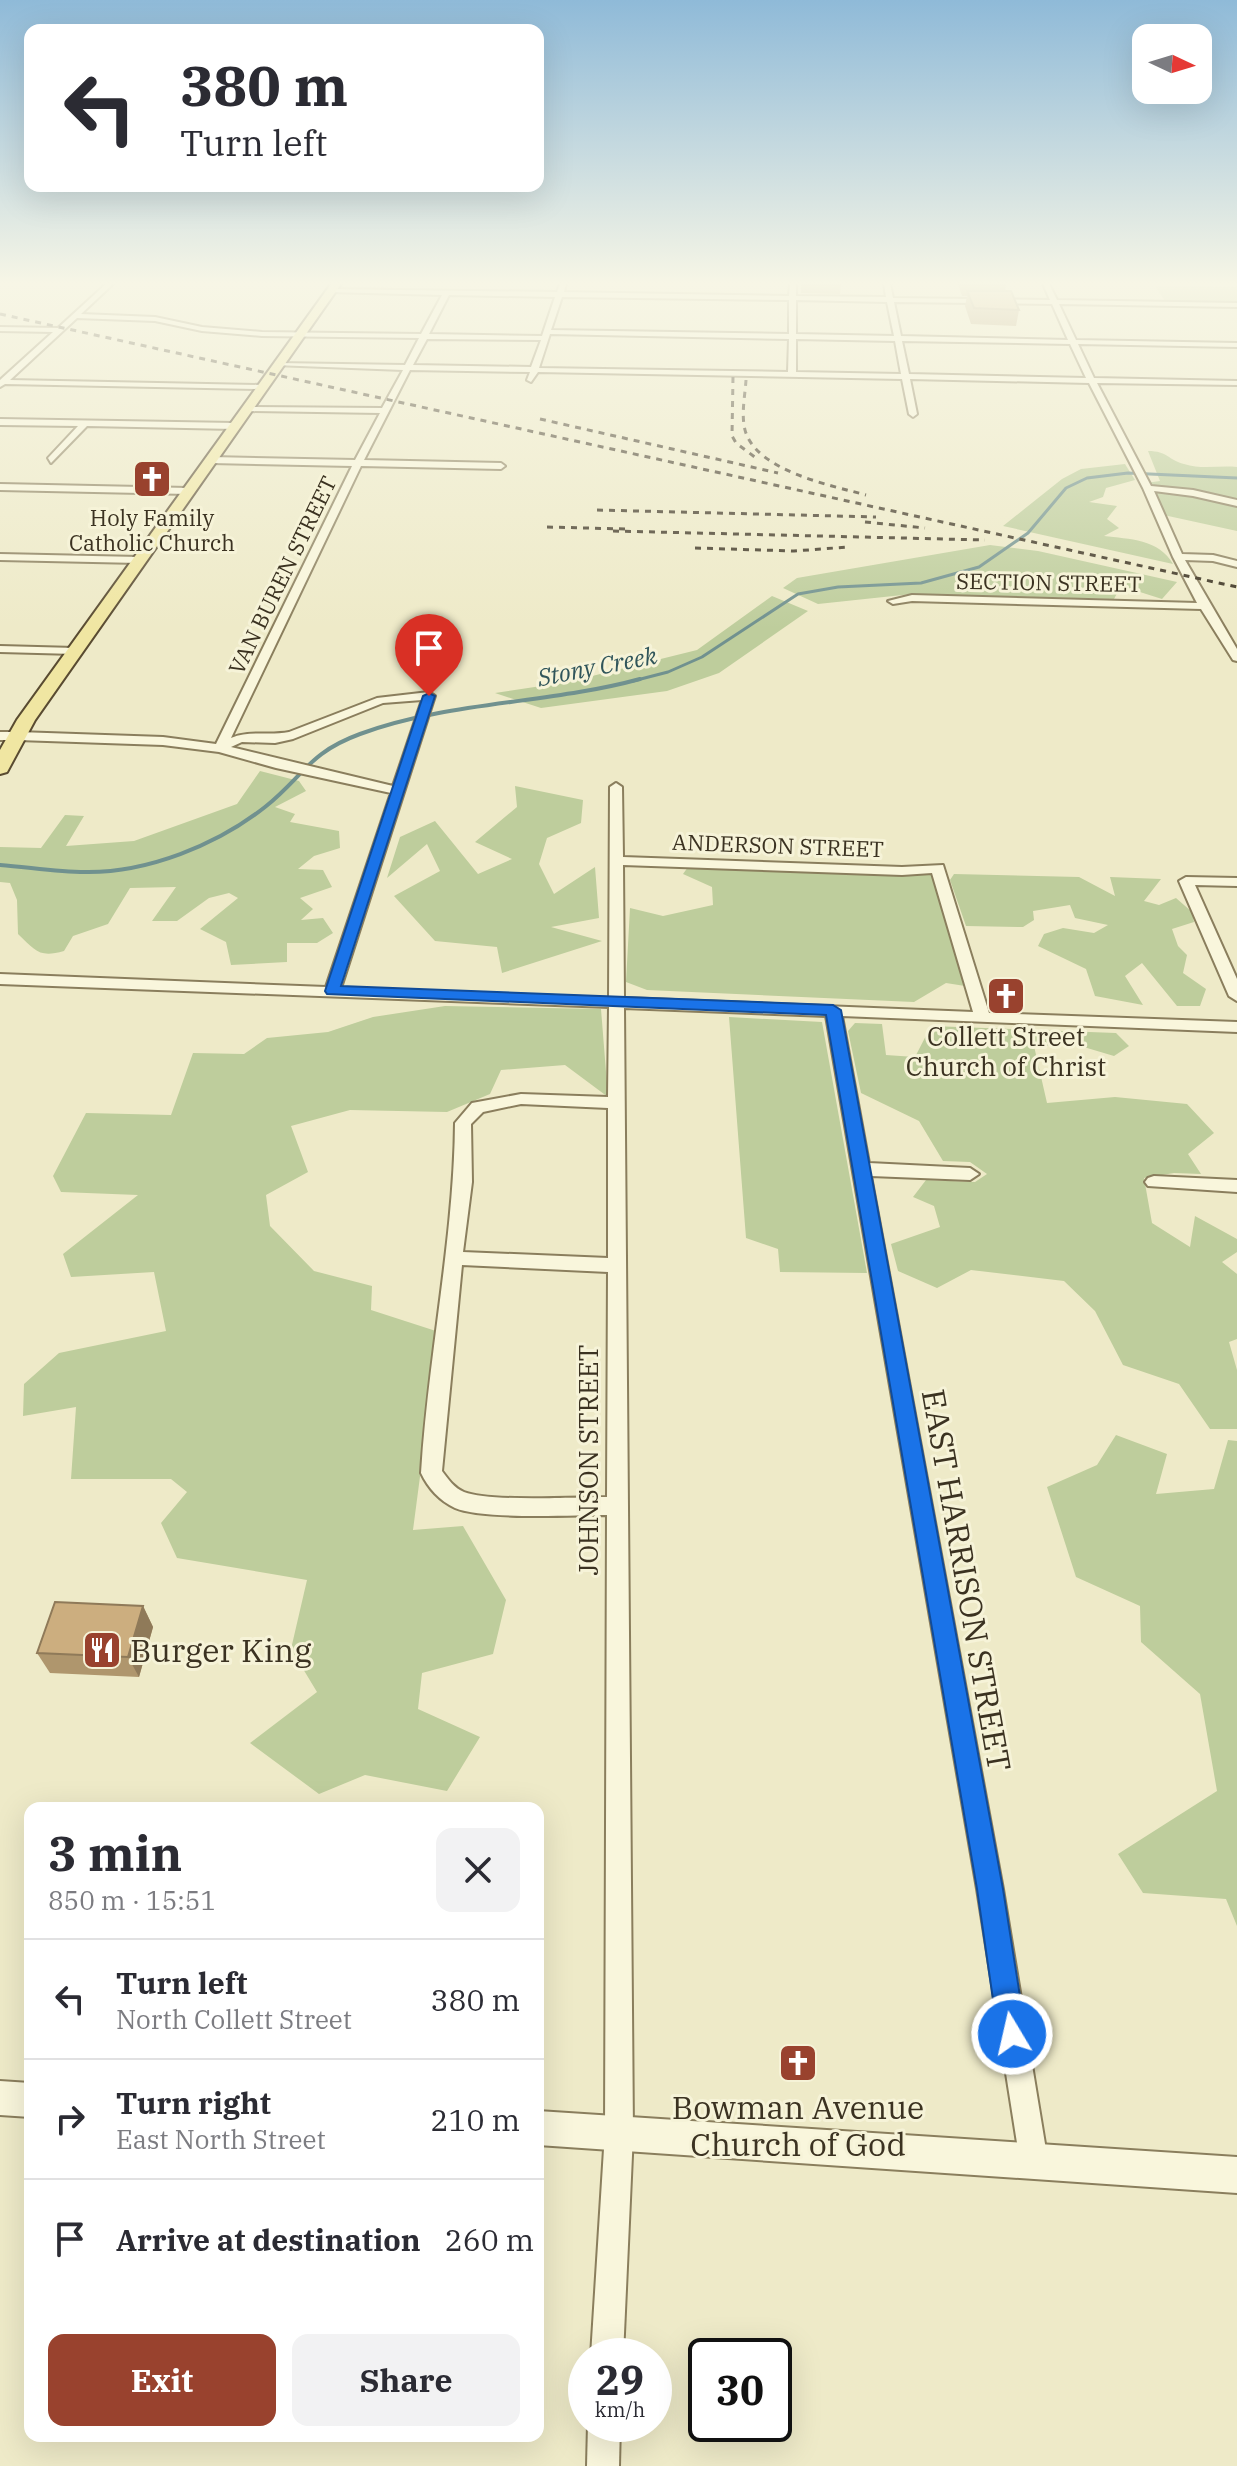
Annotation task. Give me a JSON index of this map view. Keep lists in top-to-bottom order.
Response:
{
  "streets": {
    "street": [
      "VAN BUREN STREET",
      "SECTION STREET",
      "ANDERSON STREET",
      "JOHNSON STREET",
      "EAST HARRISON STREET"
    ]
  },
  "crossings": [
    ["ANDERSON STREET", "JOHNSON STREET"]
  ],
  "water": ["Stony Creek"],
  "places": {
    "church": ["Holy Family Catholic Church", "Collett Street Church of Christ", "Bowman Avenue Church of God"],
    "restaurant": ["Burger King"]
  },
  "north": "right",
  "page": {
    "turn": ["380 m", "Turn left"],
    "heading": ["3 min", "850 m · 15:51"],
    "list": [
      {
        "name": "Turn left",
        "note": "North Collett Street",
        "value": "380 m"
      },
      {
        "name": "Turn right",
        "note": "East North Street",
        "value": "210 m"
      },
      {
        "name": "Arrive at destination",
        "value": "260 m"
      }
    ],
    "buttons": ["Exit", "Share"],
    "speed": "29 km/h",
    "limit": "30"
  }
}
